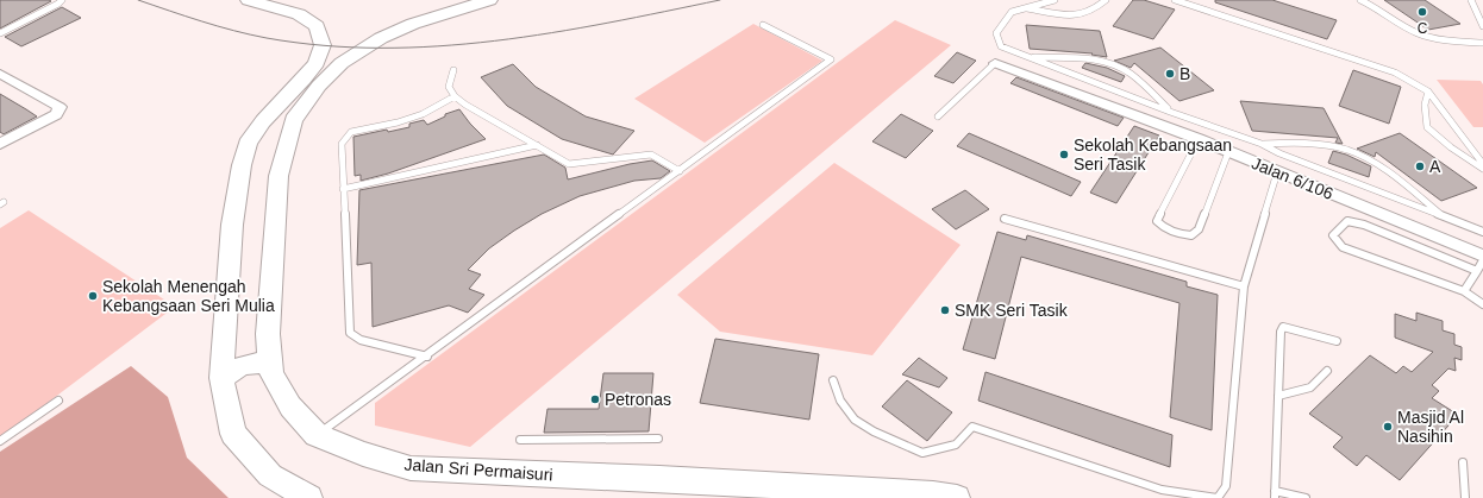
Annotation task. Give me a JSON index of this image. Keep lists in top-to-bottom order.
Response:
{
  "streets": {
    "main road": ["Jalan Sri Permaisuri"],
    "street": ["Jalan 6/106"]
  },
  "places": [
    "C",
    "B",
    "Sekolah Kebangsaan Seri Tasik",
    "A",
    "Sekolah Menengah Kebangsaan Seri Mulia",
    "SMK Seri Tasik",
    "Petronas",
    "Masjid Al Nasihin"
  ]
}
